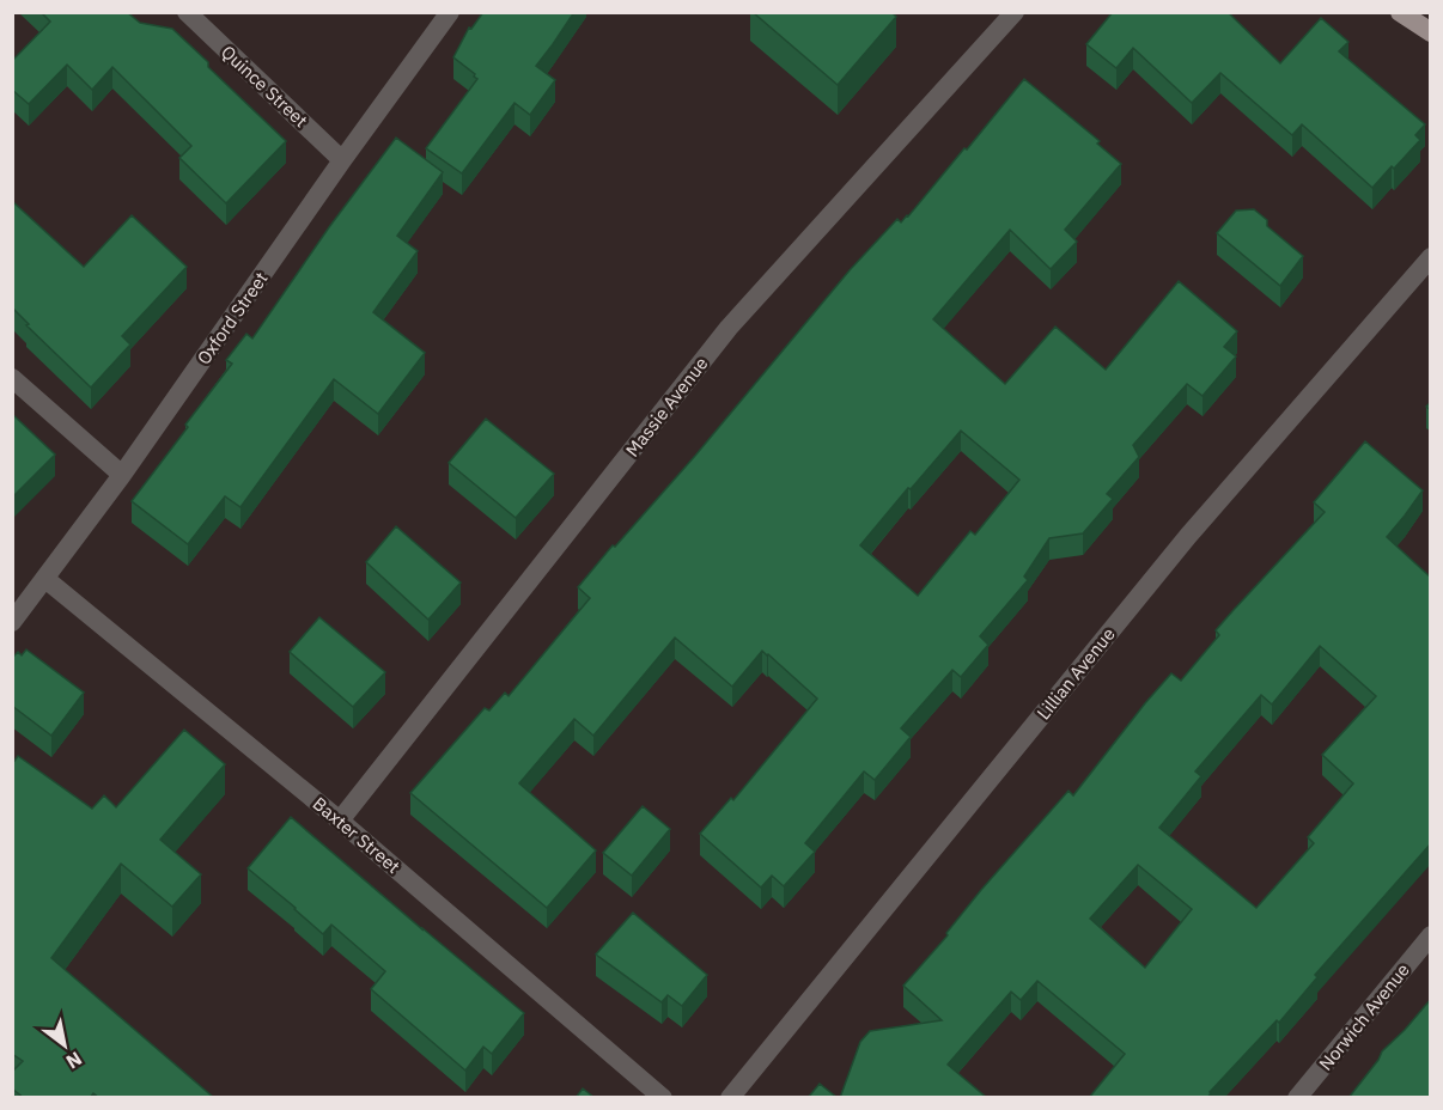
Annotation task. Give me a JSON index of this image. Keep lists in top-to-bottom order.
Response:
{
  "streets": {
    "street": [
      "Quince Street",
      "Oxford Street",
      "Massie Avenue",
      "Lillian Avenue",
      "Baxter Street",
      "Norwich Avenue"
    ]
  },
  "crossings": [
    ["Quince Street", "Oxford Street"],
    ["Oxford Street", "Baxter Street"],
    ["Massie Avenue", "Baxter Street"]
  ],
  "north": "bottom right"
}
